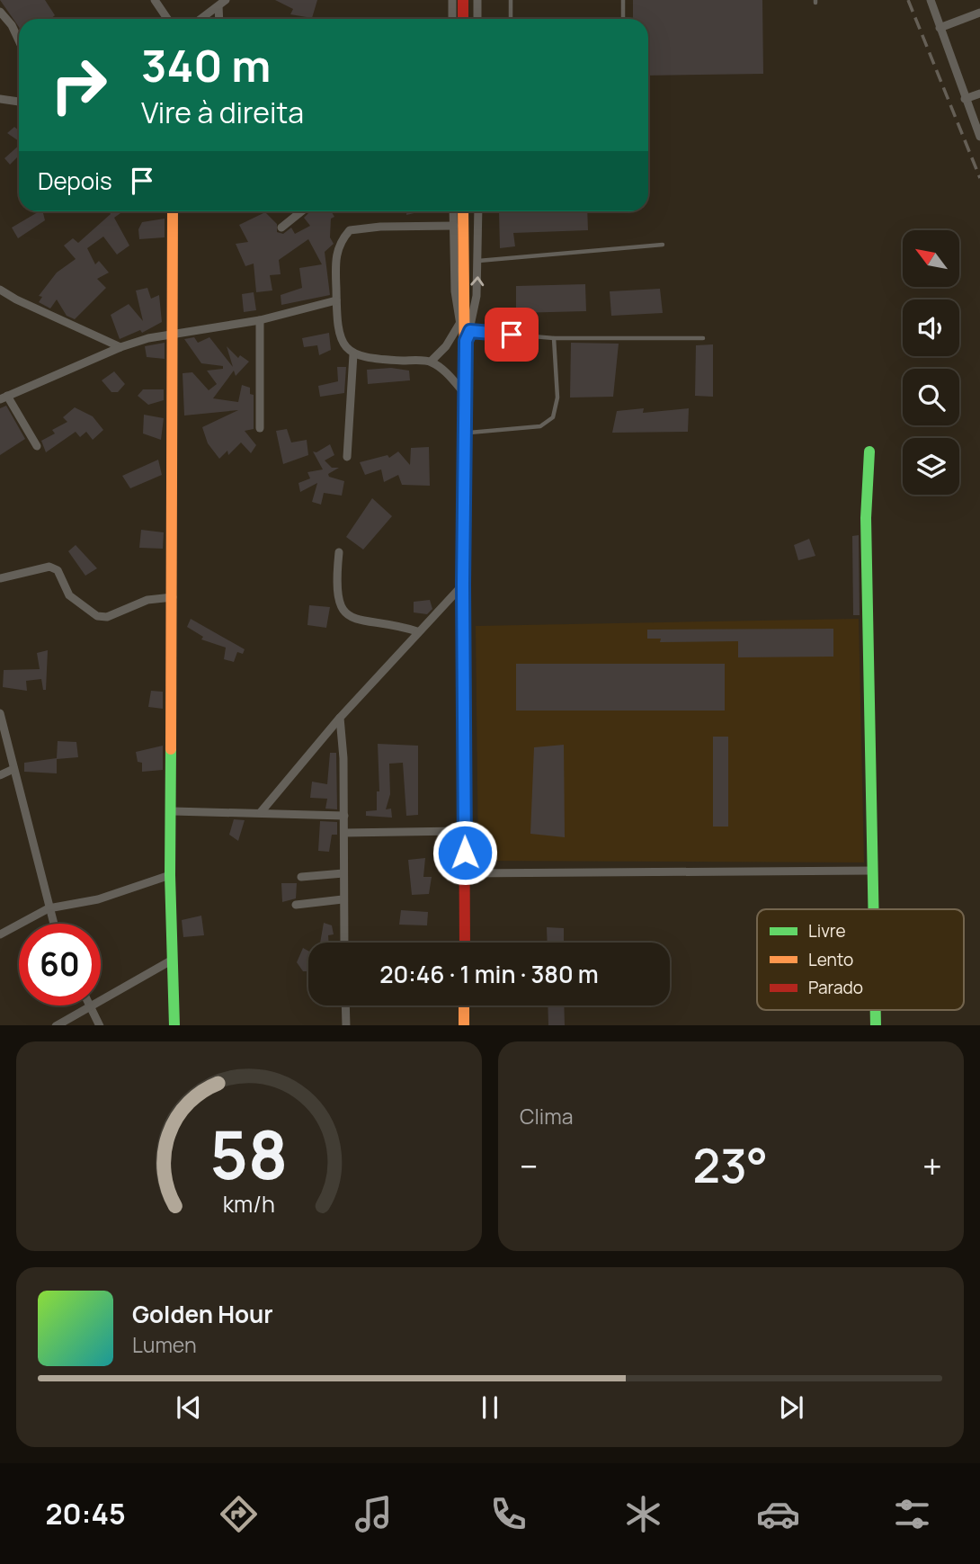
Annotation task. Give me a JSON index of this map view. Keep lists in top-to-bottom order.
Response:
{
  "legend": ["Livre", "Lento", "Parado"],
  "north": "top left",
  "page": {
    "turn": ["340 m", "Vire à direita"],
    "then": "Depois",
    "limit": "60",
    "trip": "20:46 · 1 min · 380 m",
    "tile": "Clima",
    "heat": ["−", "23°", "+"],
    "song": ["Golden Hour", "Lumen"],
    "tabs": "20:45",
    "gauge": ["58", "km/h"]
  }
}
